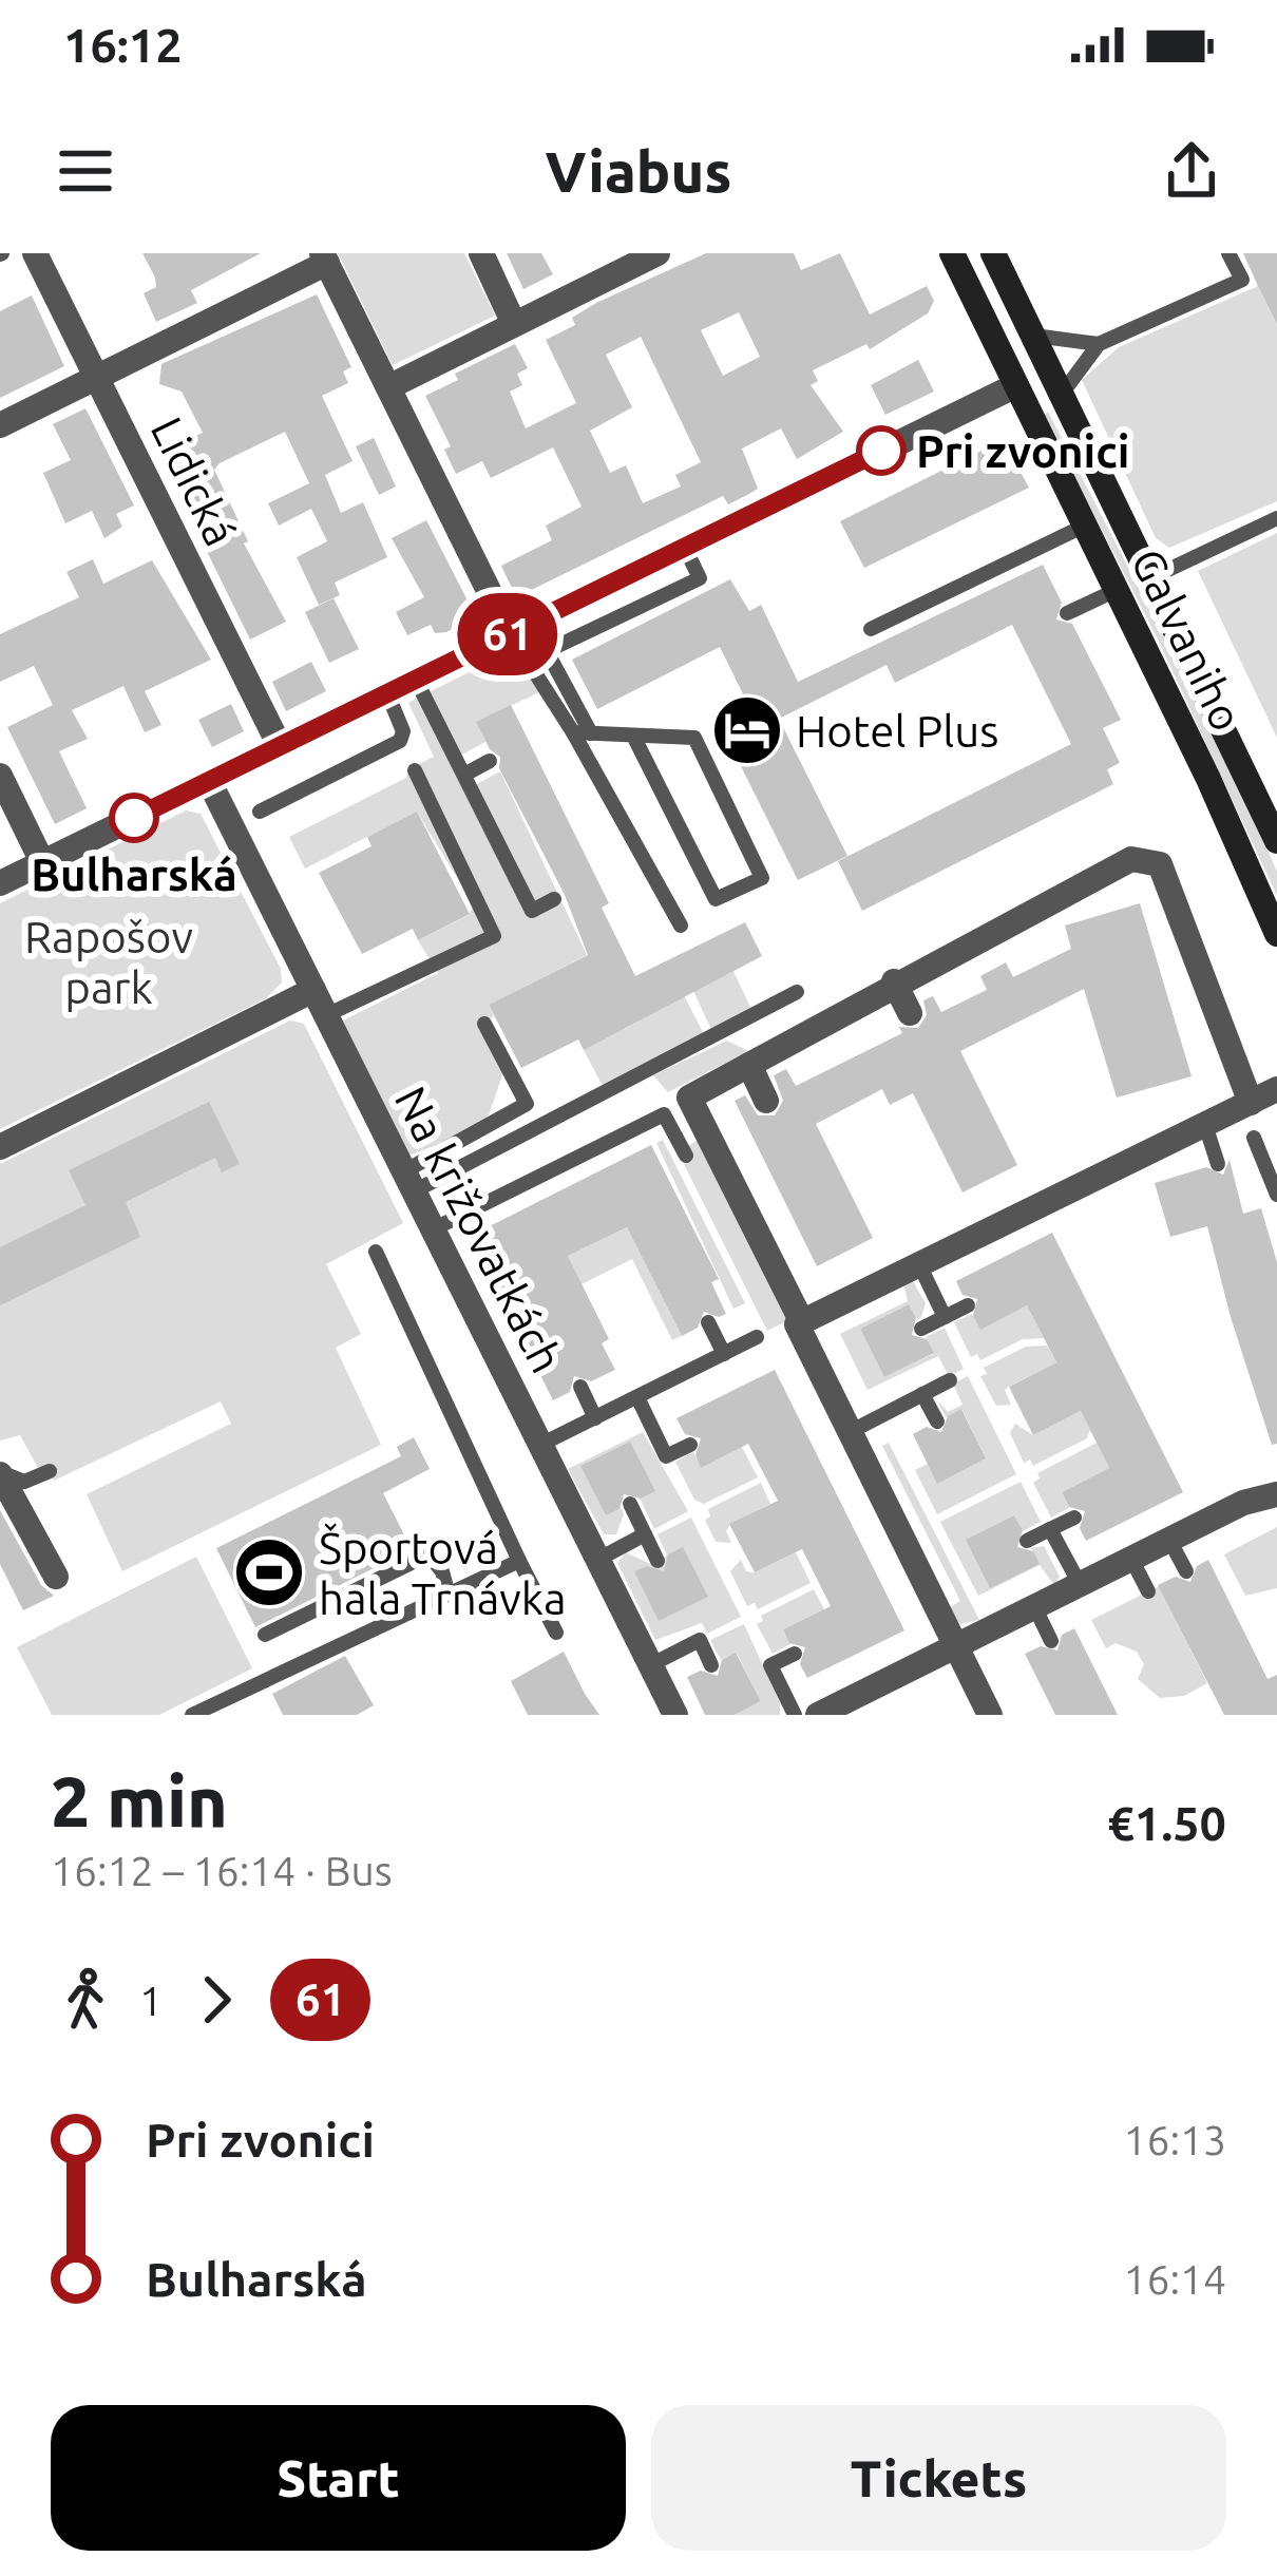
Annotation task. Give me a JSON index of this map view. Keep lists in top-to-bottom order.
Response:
{
  "streets": {
    "main road": ["Galvaniho"],
    "street": ["Lidická", "Na križovatkách"]
  },
  "parks": ["Rapošov park"],
  "places": {
    "other": ["Pri zvonici", "Bulharská"],
    "hotel": ["Hotel Plus"],
    "sports": ["Športová hala Trnávka"]
  },
  "lines": ["bus line 61"],
  "page": {
    "status": "16:12",
    "header": "Viabus",
    "on_map": "61",
    "heading": ["2 min", "16:12 – 16:14 · Bus", "€1.50"],
    "legs": ["1", "61"],
    "list": [
      {
        "name": "Pri zvonici",
        "value": "16:13"
      },
      {
        "name": "Bulharská",
        "value": "16:14"
      }
    ],
    "buttons": ["Start", "Tickets"]
  }
}
